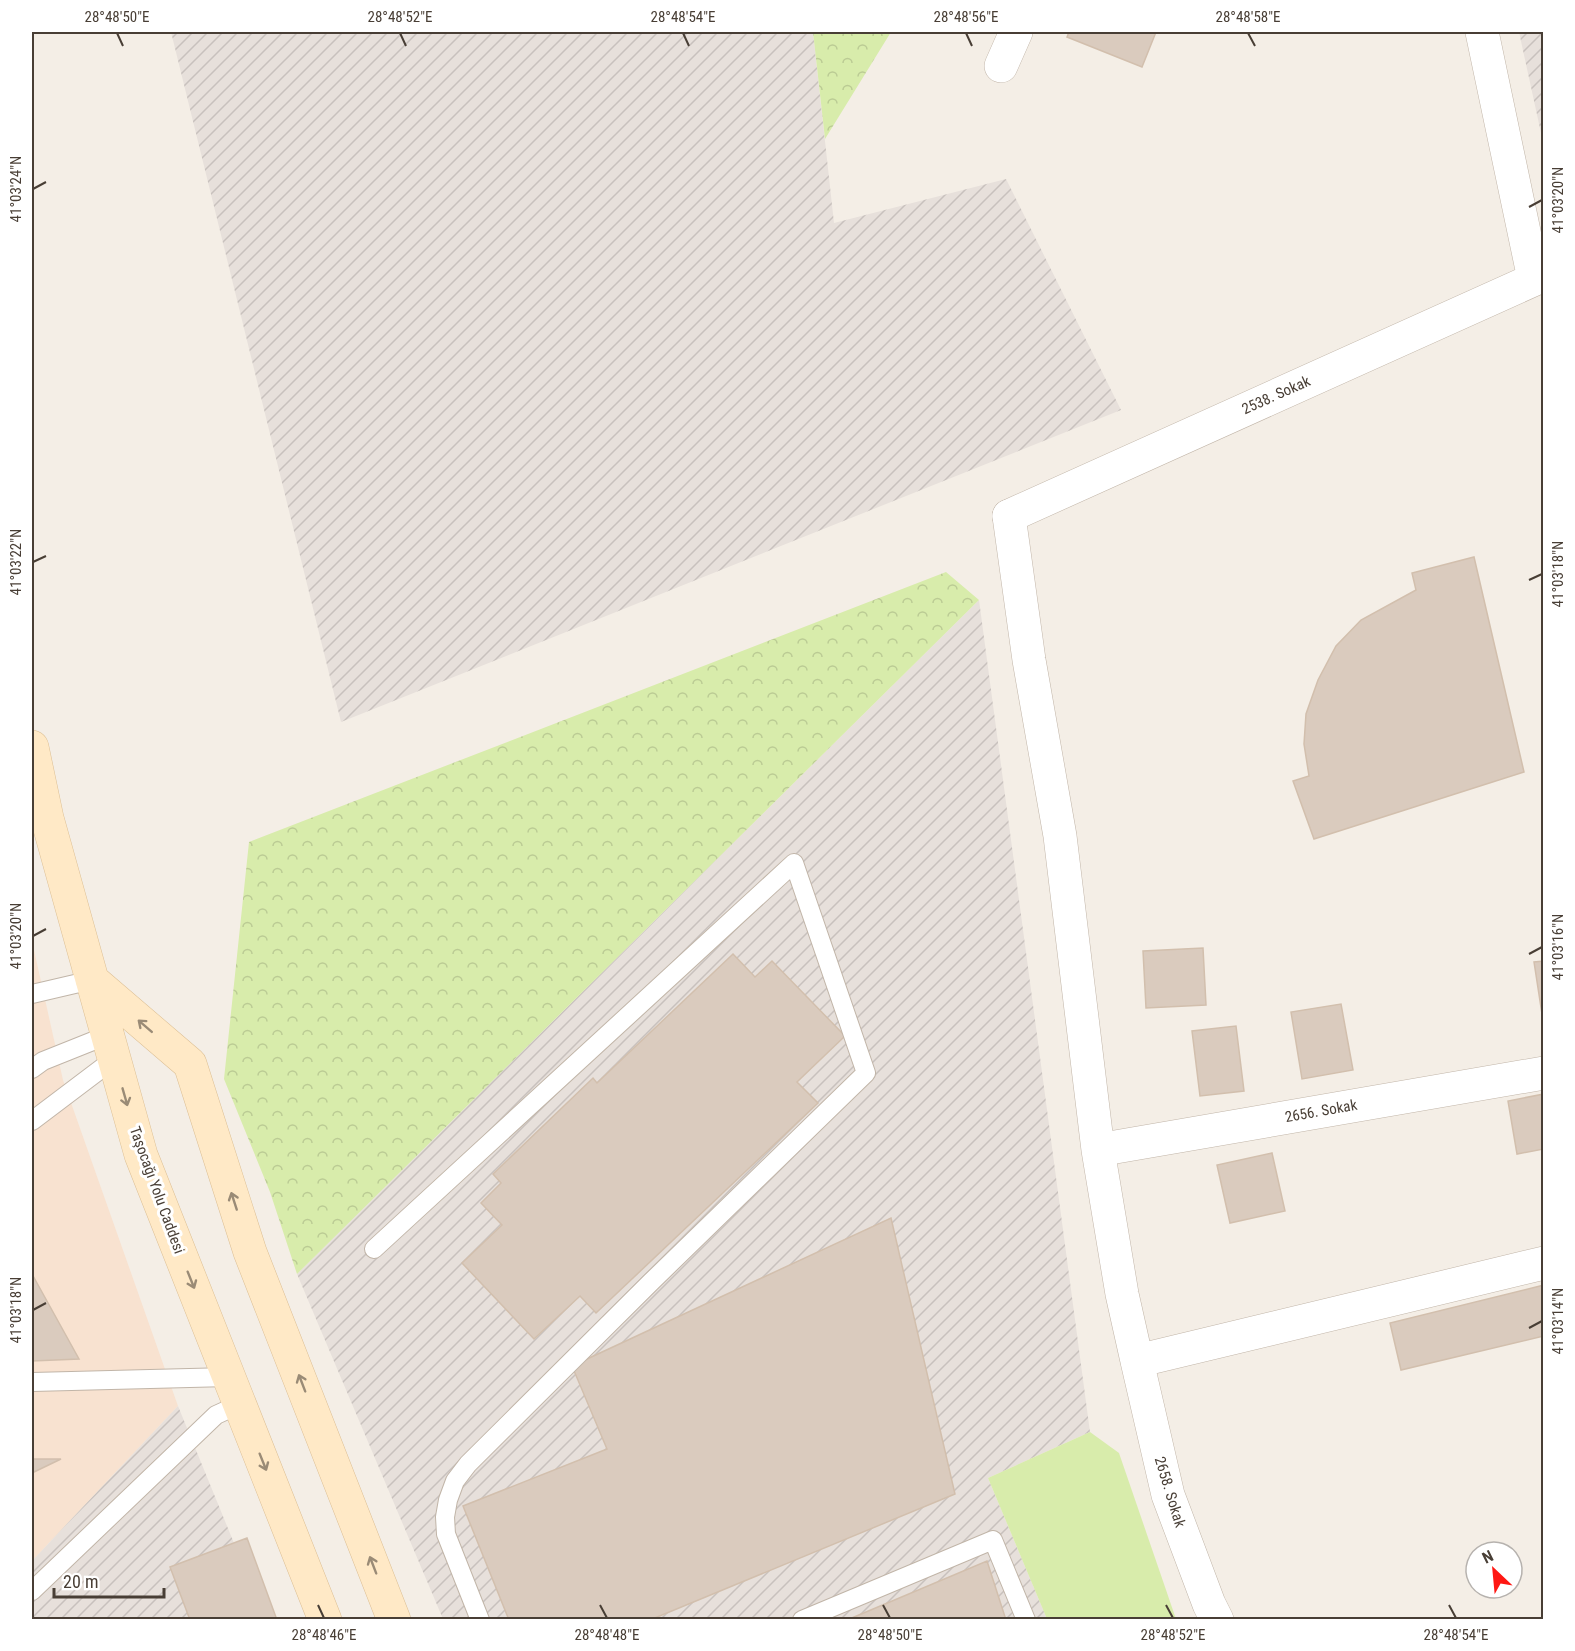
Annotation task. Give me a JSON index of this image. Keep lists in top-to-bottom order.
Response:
{
  "streets": {
    "main road": ["Taşocağı Yolu Caddesi"],
    "street": ["2538. Sokak", "2656. Sokak", "2658. Sokak"]
  },
  "crossings": [
    ["2538. Sokak", "2658. Sokak"],
    ["2656. Sokak", "2658. Sokak"]
  ],
  "scale_bar": "20 m",
  "north": "top left",
  "coordinates": [
    "28°48'50\"E",
    "28°48'52\"E",
    "28°48'54\"E",
    "28°48'56\"E",
    "28°48'58\"E",
    "41°03'24\"N",
    "41°03'20\"N",
    "41°03'22\"N",
    "41°03'18\"N",
    "41°03'16\"N",
    "41°03'14\"N",
    "28°48'46\"E",
    "28°48'48\"E"
  ]
}
